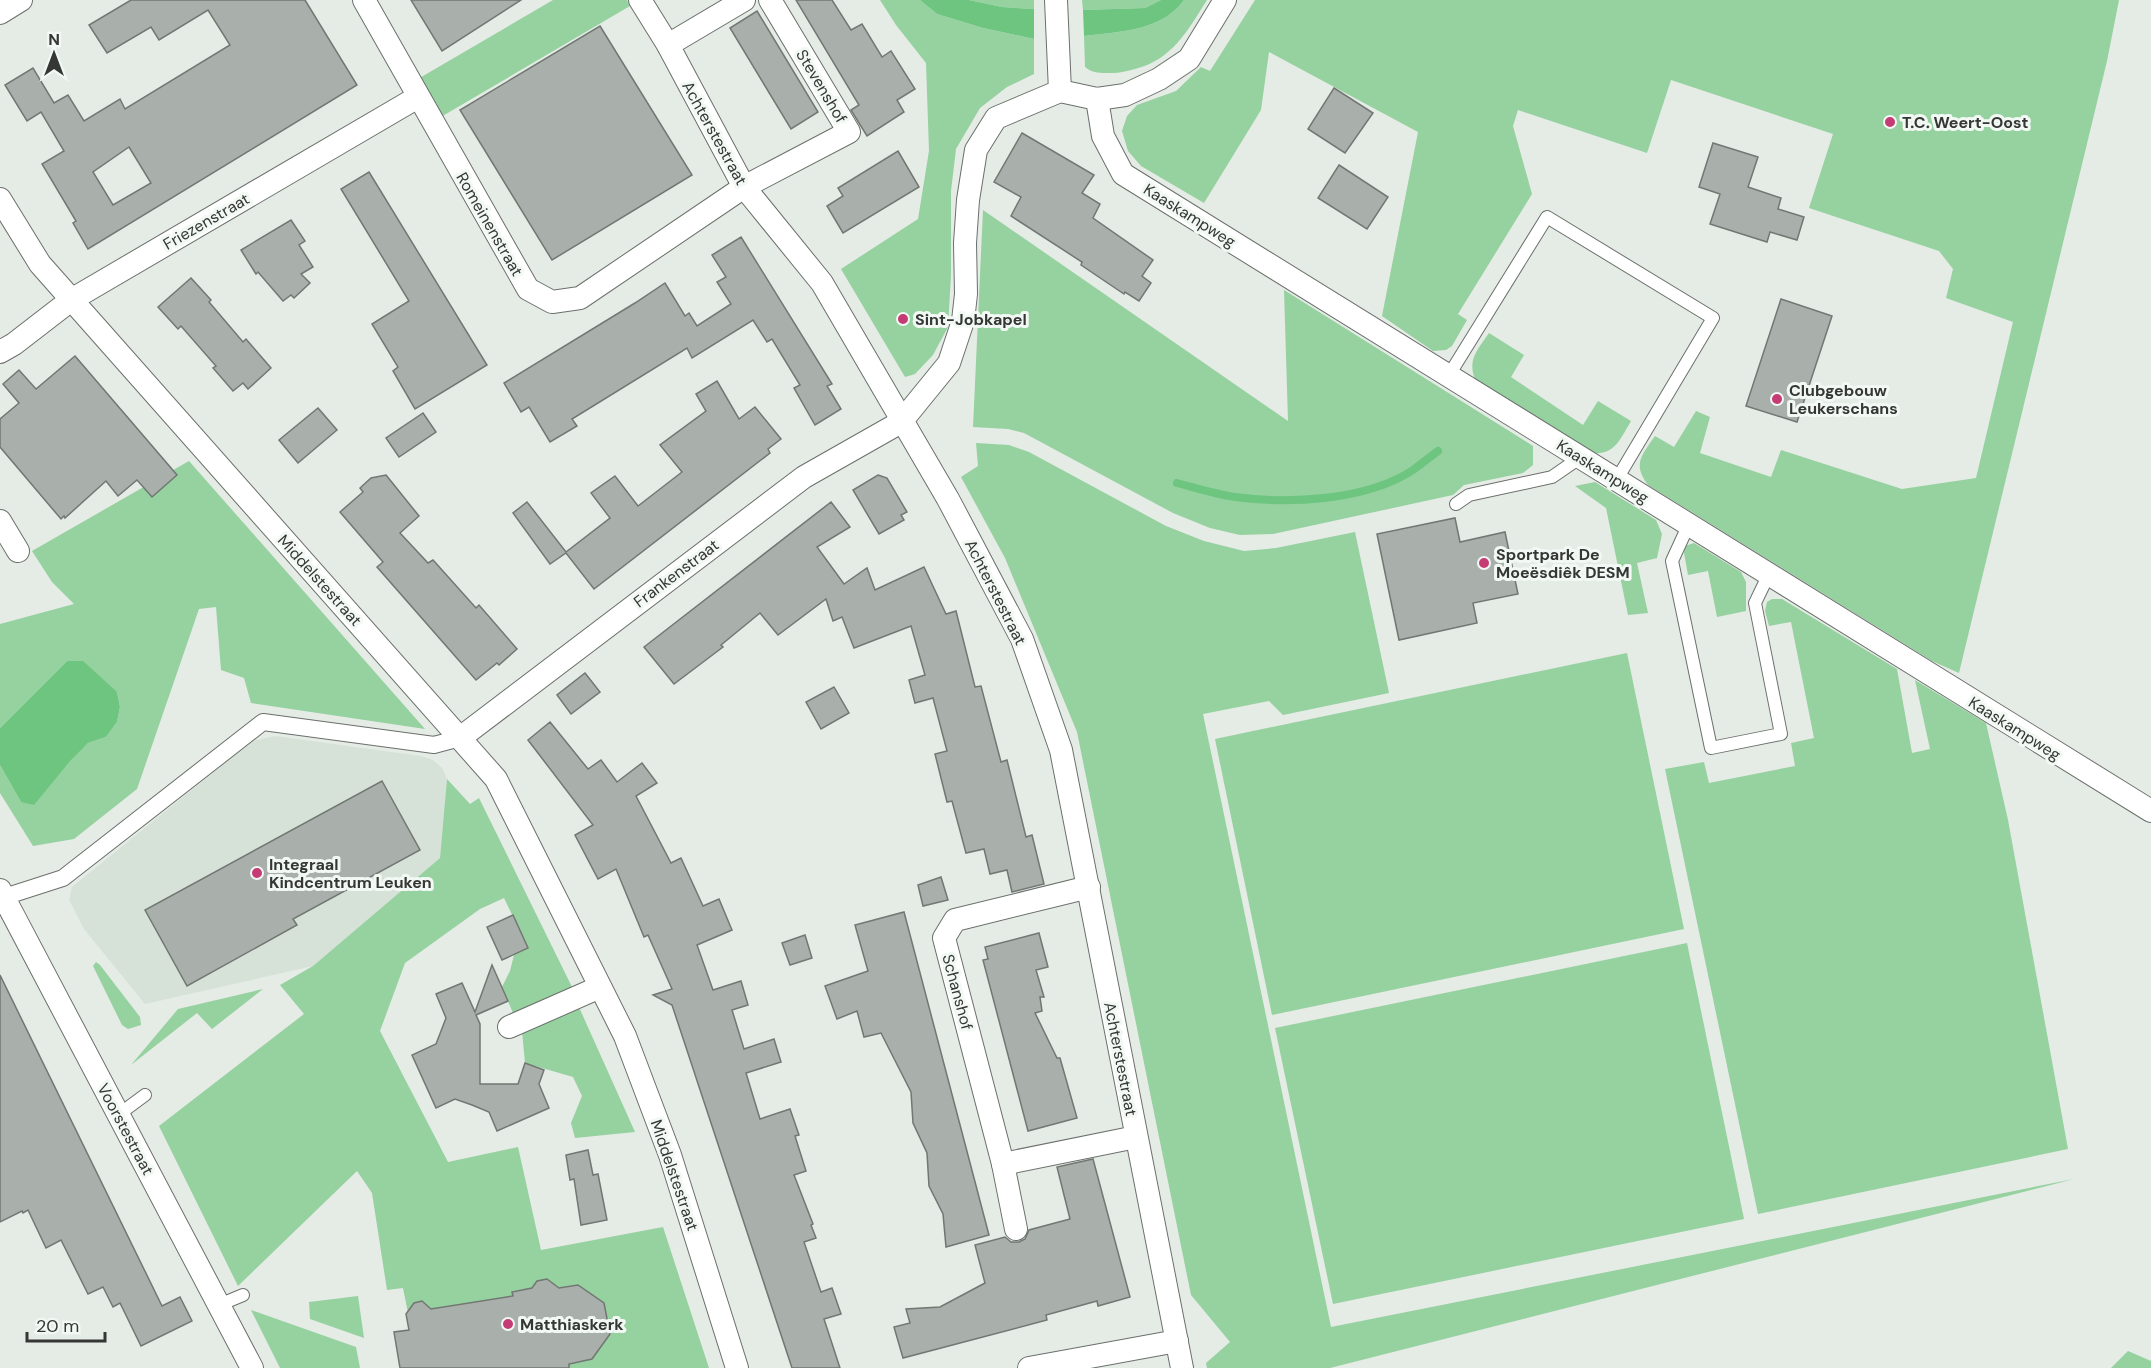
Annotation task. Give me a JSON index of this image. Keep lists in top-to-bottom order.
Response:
{
  "streets": {
    "street": [
      "Stevenshof",
      "Achterstestraat",
      "Kaaskampweg",
      "Friezenstraat",
      "Romeinenstraat",
      "Frankenstraat",
      "Middelstestraat",
      "Schanshof",
      "Voorstestraat"
    ]
  },
  "crossings": [
    ["Stevenshof", "Achterstestraat"],
    ["Stevenshof", "Romeinenstraat"],
    ["Achterstestraat", "Romeinenstraat"],
    ["Achterstestraat", "Frankenstraat"],
    ["Achterstestraat", "Schanshof"],
    ["Friezenstraat", "Romeinenstraat"],
    ["Friezenstraat", "Middelstestraat"],
    ["Frankenstraat", "Middelstestraat"]
  ],
  "places": [
    "T.C. Weert-Oost",
    "Sint-Jobkapel",
    "Clubgebouw Leukerschans",
    "Sportpark De Moeësdiêk DESM",
    "Integraal Kindcentrum Leuken",
    "Matthiaskerk"
  ],
  "scale_bar": "20 m",
  "north": "top"
}
